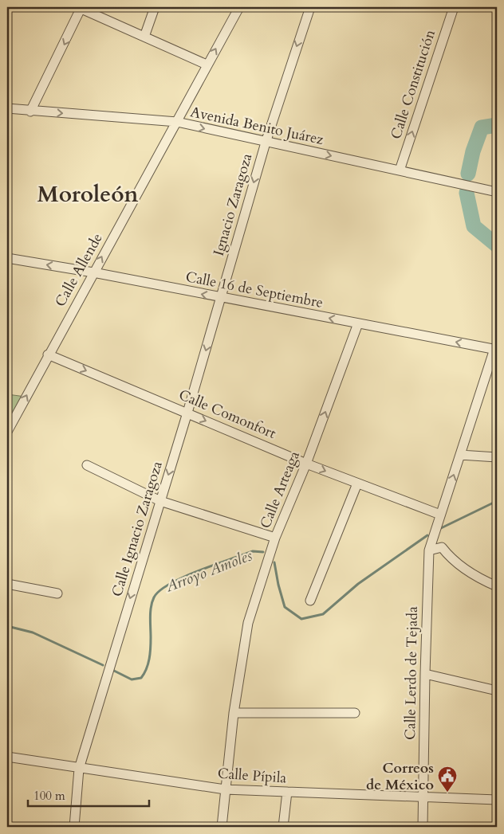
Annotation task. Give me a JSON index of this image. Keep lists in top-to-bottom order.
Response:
{
  "streets": {
    "street": [
      "Calle Constitución",
      "Avenida Benito Juárez",
      "Ignacio Zaragoza",
      "Calle Allende",
      "Calle 16 de Septiembre",
      "Calle Comonfort",
      "Calle Arteaga",
      "Calle Ignacio Zaragoza",
      "Calle Lerdo de Tejada",
      "Calle Pípila"
    ]
  },
  "crossings": [
    ["Calle Constitución", "Avenida Benito Juárez"],
    ["Avenida Benito Juárez", "Ignacio Zaragoza"],
    ["Avenida Benito Juárez", "Calle Allende"],
    ["Ignacio Zaragoza", "Calle 16 de Septiembre"],
    ["Ignacio Zaragoza", "Calle Ignacio Zaragoza"],
    ["Calle Allende", "Calle 16 de Septiembre"],
    ["Calle Allende", "Calle Comonfort"],
    ["Calle 16 de Septiembre", "Calle Arteaga"],
    ["Calle 16 de Septiembre", "Calle Ignacio Zaragoza"],
    ["Calle Comonfort", "Calle Arteaga"],
    ["Calle Comonfort", "Calle Ignacio Zaragoza"],
    ["Calle Comonfort", "Calle Lerdo de Tejada"],
    ["Calle Arteaga", "Calle Pípila"],
    ["Calle Ignacio Zaragoza", "Calle Pípila"],
    ["Calle Lerdo de Tejada", "Calle Pípila"]
  ],
  "one_way": [
    "Calle Constitución",
    "Avenida Benito Juárez",
    "Ignacio Zaragoza",
    "Calle Allende",
    "Calle 16 de Septiembre",
    "Calle Comonfort",
    "Calle Ignacio Zaragoza"
  ],
  "districts": ["Moroleón"],
  "water": ["Arroyo Amoles"],
  "places": {
    "public building": ["Correos de México"]
  },
  "scale_bar": "100 m"
}
